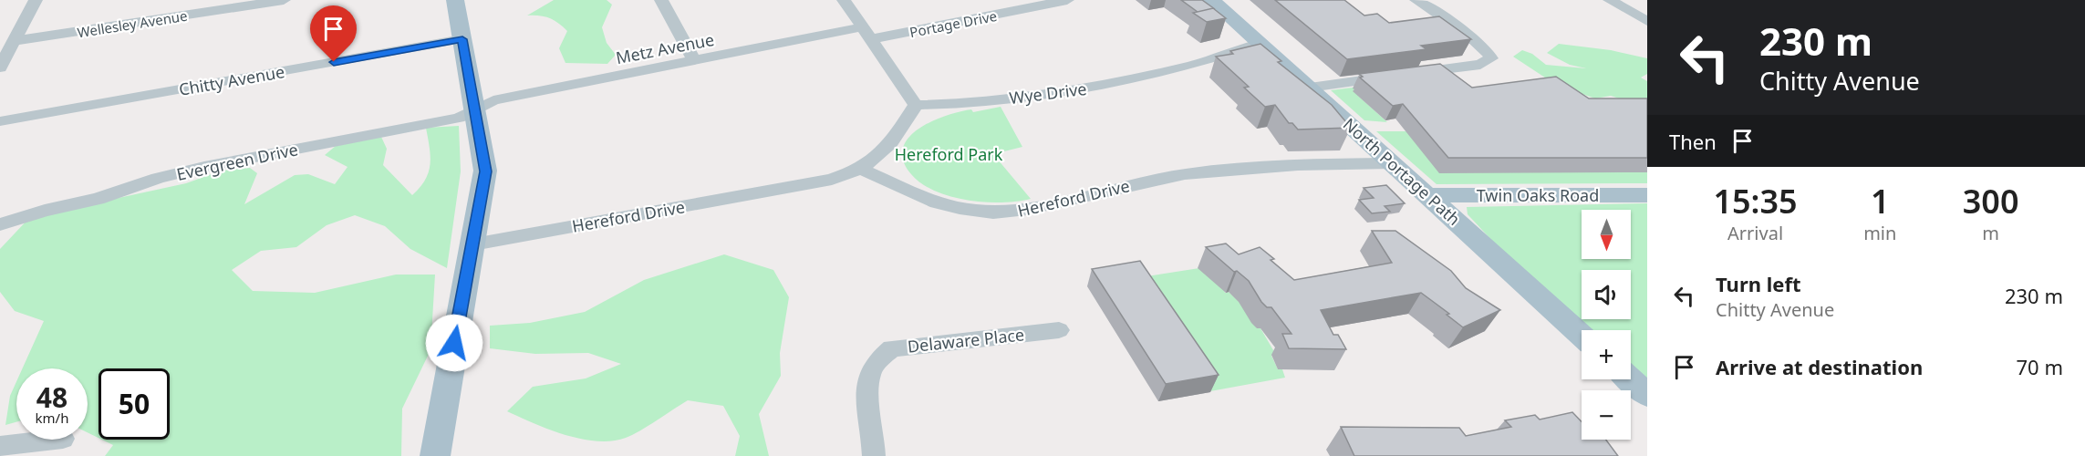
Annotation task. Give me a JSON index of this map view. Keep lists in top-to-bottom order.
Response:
{
  "streets": {
    "main road": ["North Portage Path", "Twin Oaks Road"],
    "street": [
      "Wellesley Avenue",
      "Portage Drive",
      "Metz Avenue",
      "Chitty Avenue",
      "Wye Drive",
      "Evergreen Drive",
      "Hereford Drive",
      "Delaware Place"
    ]
  },
  "crossings": [
    ["Portage Drive", "Metz Avenue"],
    ["Metz Avenue", "Evergreen Drive"],
    ["Wye Drive", "North Portage Path"],
    ["North Portage Path", "Twin Oaks Road"],
    ["North Portage Path", "Hereford Drive"]
  ],
  "parks": ["Hereford Park"],
  "north": "bottom",
  "page": {
    "turn": ["230 m", "Chitty Avenue"],
    "then": "Then",
    "eta": [
      "15:35",
      "Arrival",
      "1",
      "min",
      "300",
      "m"
    ],
    "map_buttons": ["+", "−"],
    "list": [
      {
        "name": "Turn left",
        "note": "Chitty Avenue",
        "value": "230 m"
      },
      {
        "name": "Arrive at destination",
        "value": "70 m"
      }
    ],
    "speed": "48 km/h",
    "limit": "50"
  }
}
